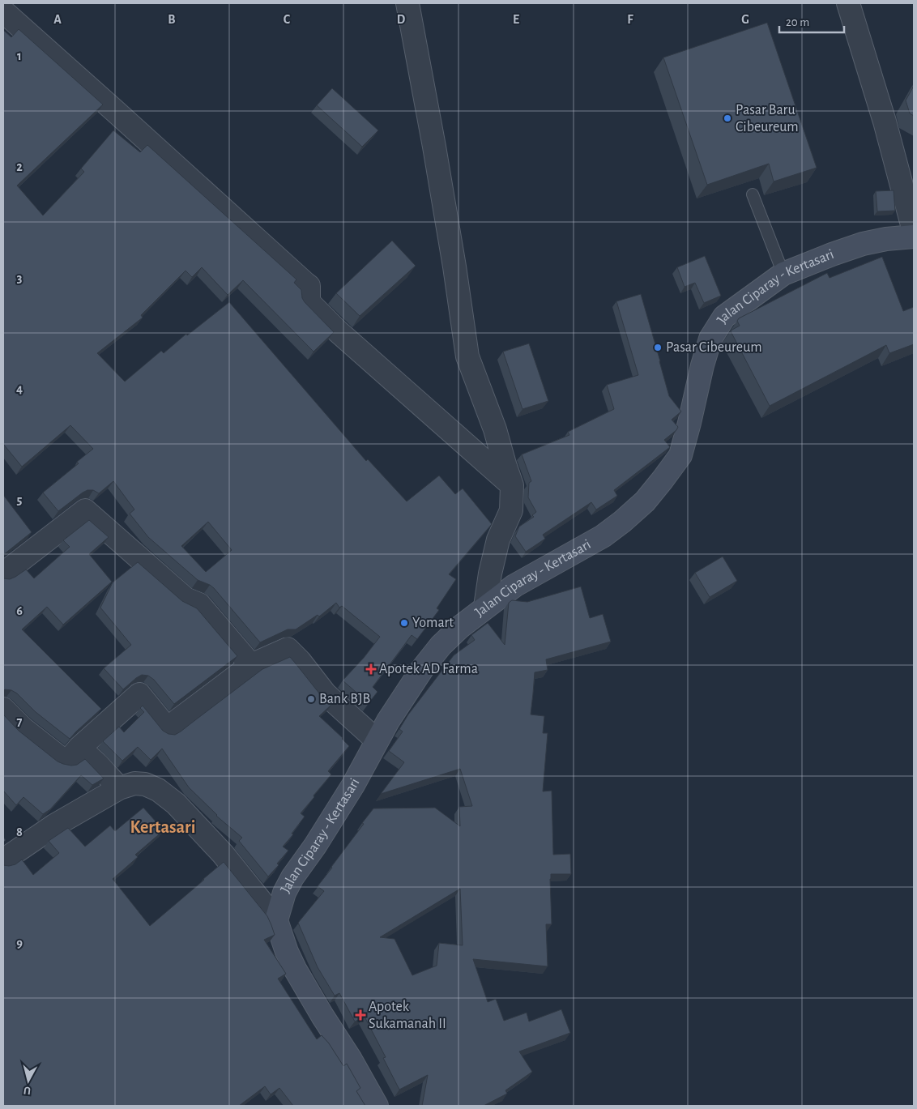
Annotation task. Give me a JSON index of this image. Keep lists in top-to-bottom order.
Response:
{
  "streets": {
    "main road": ["Jalan Ciparay - Kertasari"]
  },
  "districts": ["Kertasari"],
  "places": {
    "other": [
      "Pasar Baru Cibeureum",
      "Pasar Cibeureum",
      "Yomart",
      "Bank BJB"
    ],
    "health": ["Apotek AD Farma", "Apotek Sukamanah II"]
  },
  "scale_bar": "20 m",
  "north": "bottom",
  "grid": {
    "columns": [
      "A",
      "B",
      "C",
      "D",
      "E",
      "F",
      "G"
    ],
    "rows": [
      "1",
      "2",
      "3",
      "4",
      "5",
      "6",
      "7",
      "8",
      "9"
    ]
  }
}
